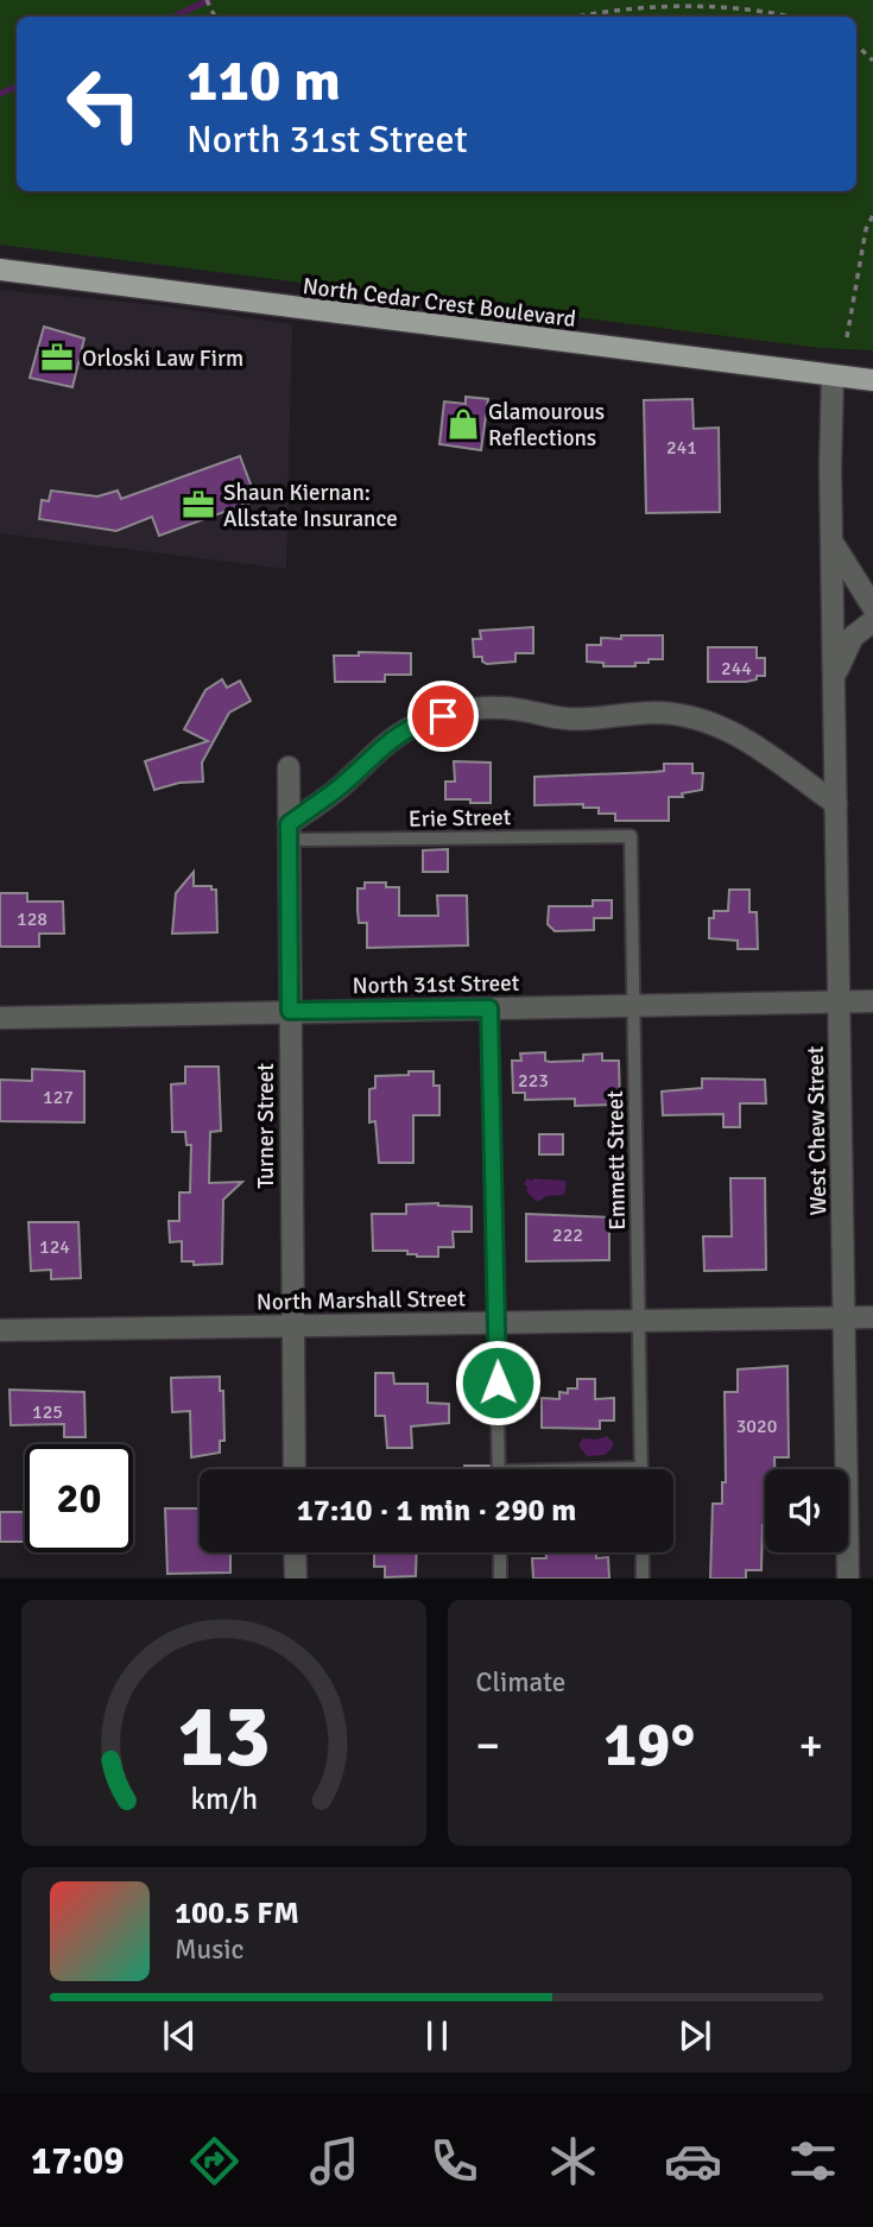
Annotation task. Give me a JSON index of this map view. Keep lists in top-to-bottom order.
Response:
{
  "streets": {
    "main road": ["North Cedar Crest Boulevard"],
    "street": [
      "North 31st Street",
      "Turner Street",
      "West Chew Street",
      "North Marshall Street"
    ],
    "lane": ["Erie Street", "Emmett Street"]
  },
  "crossings": [
    ["North Cedar Crest Boulevard", "West Chew Street"],
    ["Erie Street", "Turner Street"],
    ["Erie Street", "Emmett Street"],
    ["North 31st Street", "Turner Street"],
    ["North 31st Street", "West Chew Street"],
    ["North 31st Street", "Emmett Street"],
    ["Turner Street", "North Marshall Street"],
    ["West Chew Street", "North Marshall Street"],
    ["Emmett Street", "North Marshall Street"]
  ],
  "places": {
    "office": ["Orloski Law Firm", "Shaun Kiernan: Allstate Insurance"],
    "shop": ["Glamourous Reflections"]
  },
  "house_numbers": [
    "241",
    "244",
    "128",
    "223",
    "127",
    "222",
    "124",
    "125",
    "3020"
  ],
  "page": {
    "turn": ["110 m", "North 31st Street"],
    "limit": "20",
    "trip": "17:10 · 1 min · 290 m",
    "tile": "Climate",
    "heat": ["−", "19°", "+"],
    "song": ["100.5 FM", "Music"],
    "tabs": "17:09",
    "gauge": ["13", "km/h"]
  }
}
